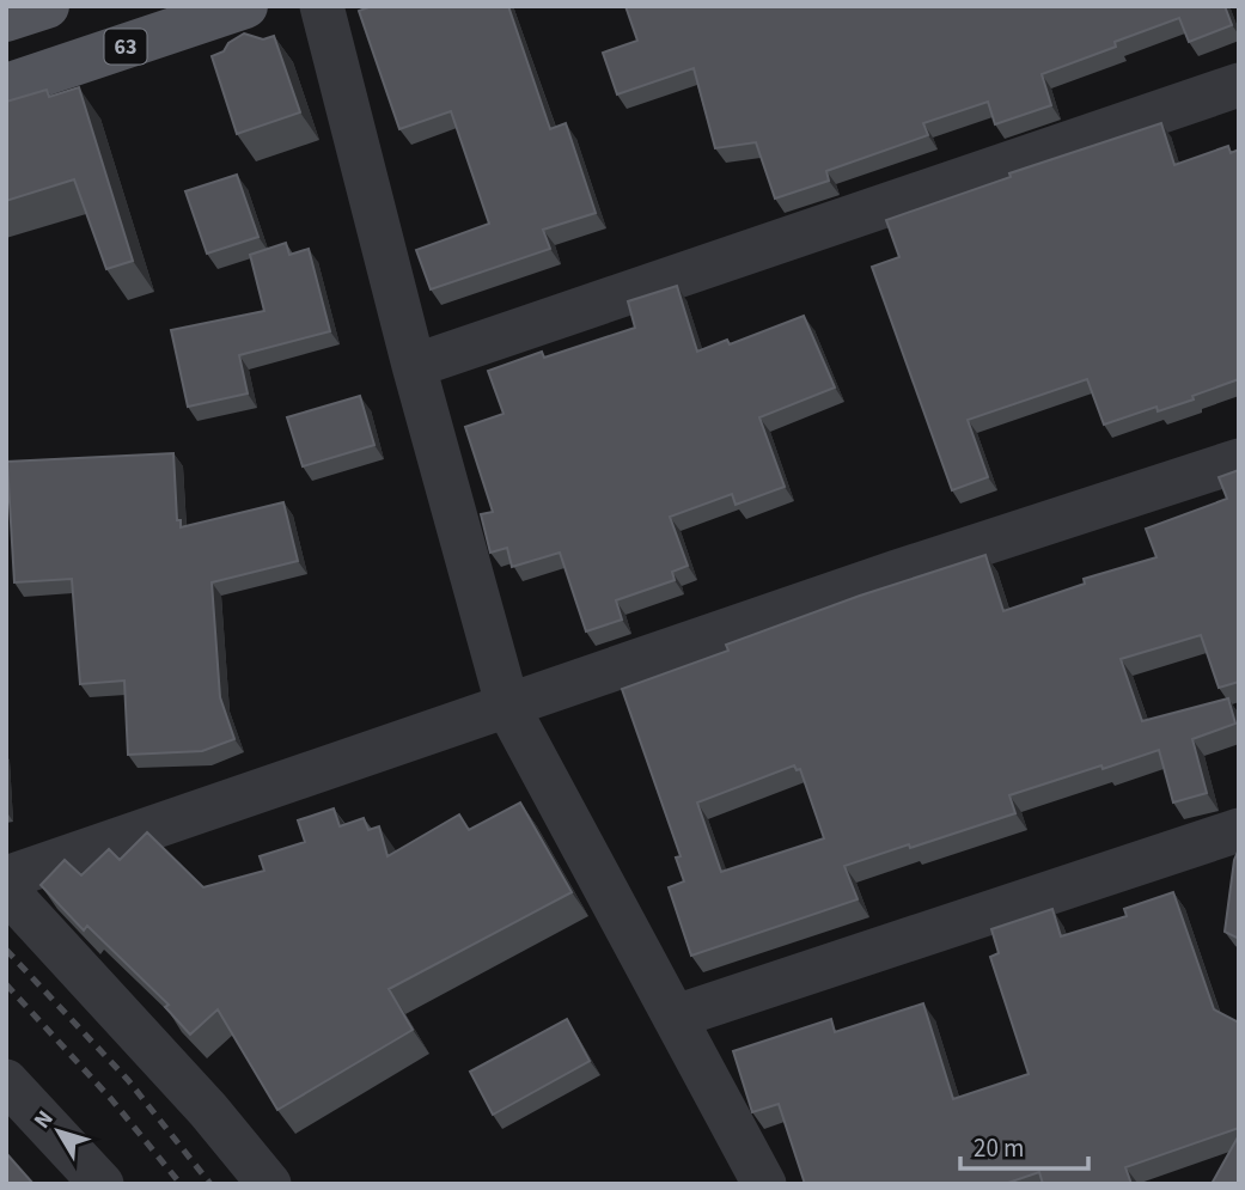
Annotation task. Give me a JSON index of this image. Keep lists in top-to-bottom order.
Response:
{
  "streets": {
    "main road": ["63"]
  },
  "scale_bar": "20 m",
  "north": "top left"
}
